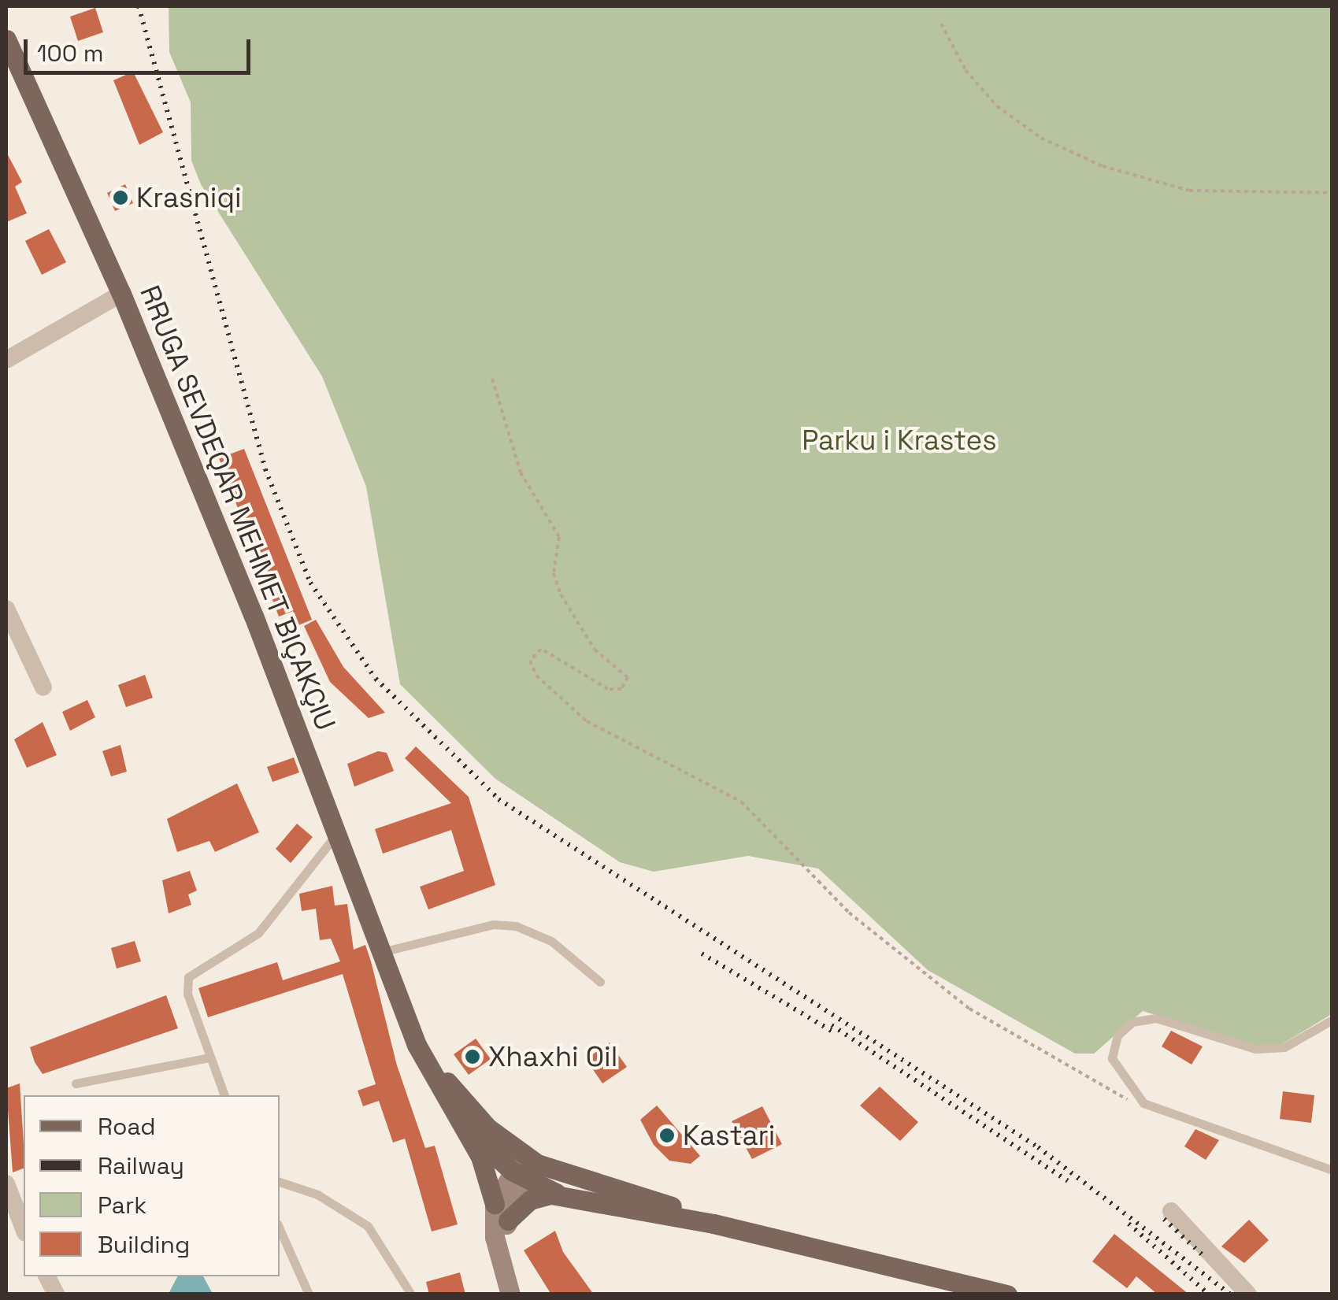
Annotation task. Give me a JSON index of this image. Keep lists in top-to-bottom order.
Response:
{
  "streets": {
    "main road": ["RRUGA SEVDEQAR MEHMET BIÇAKÇIU"]
  },
  "parks": ["Parku i Krastes"],
  "places": ["Krasniqi", "Xhaxhi Oil", "Kastari"],
  "legend": [
    "Road",
    "Railway",
    "Park",
    "Building"
  ],
  "scale_bar": "100 m"
}
